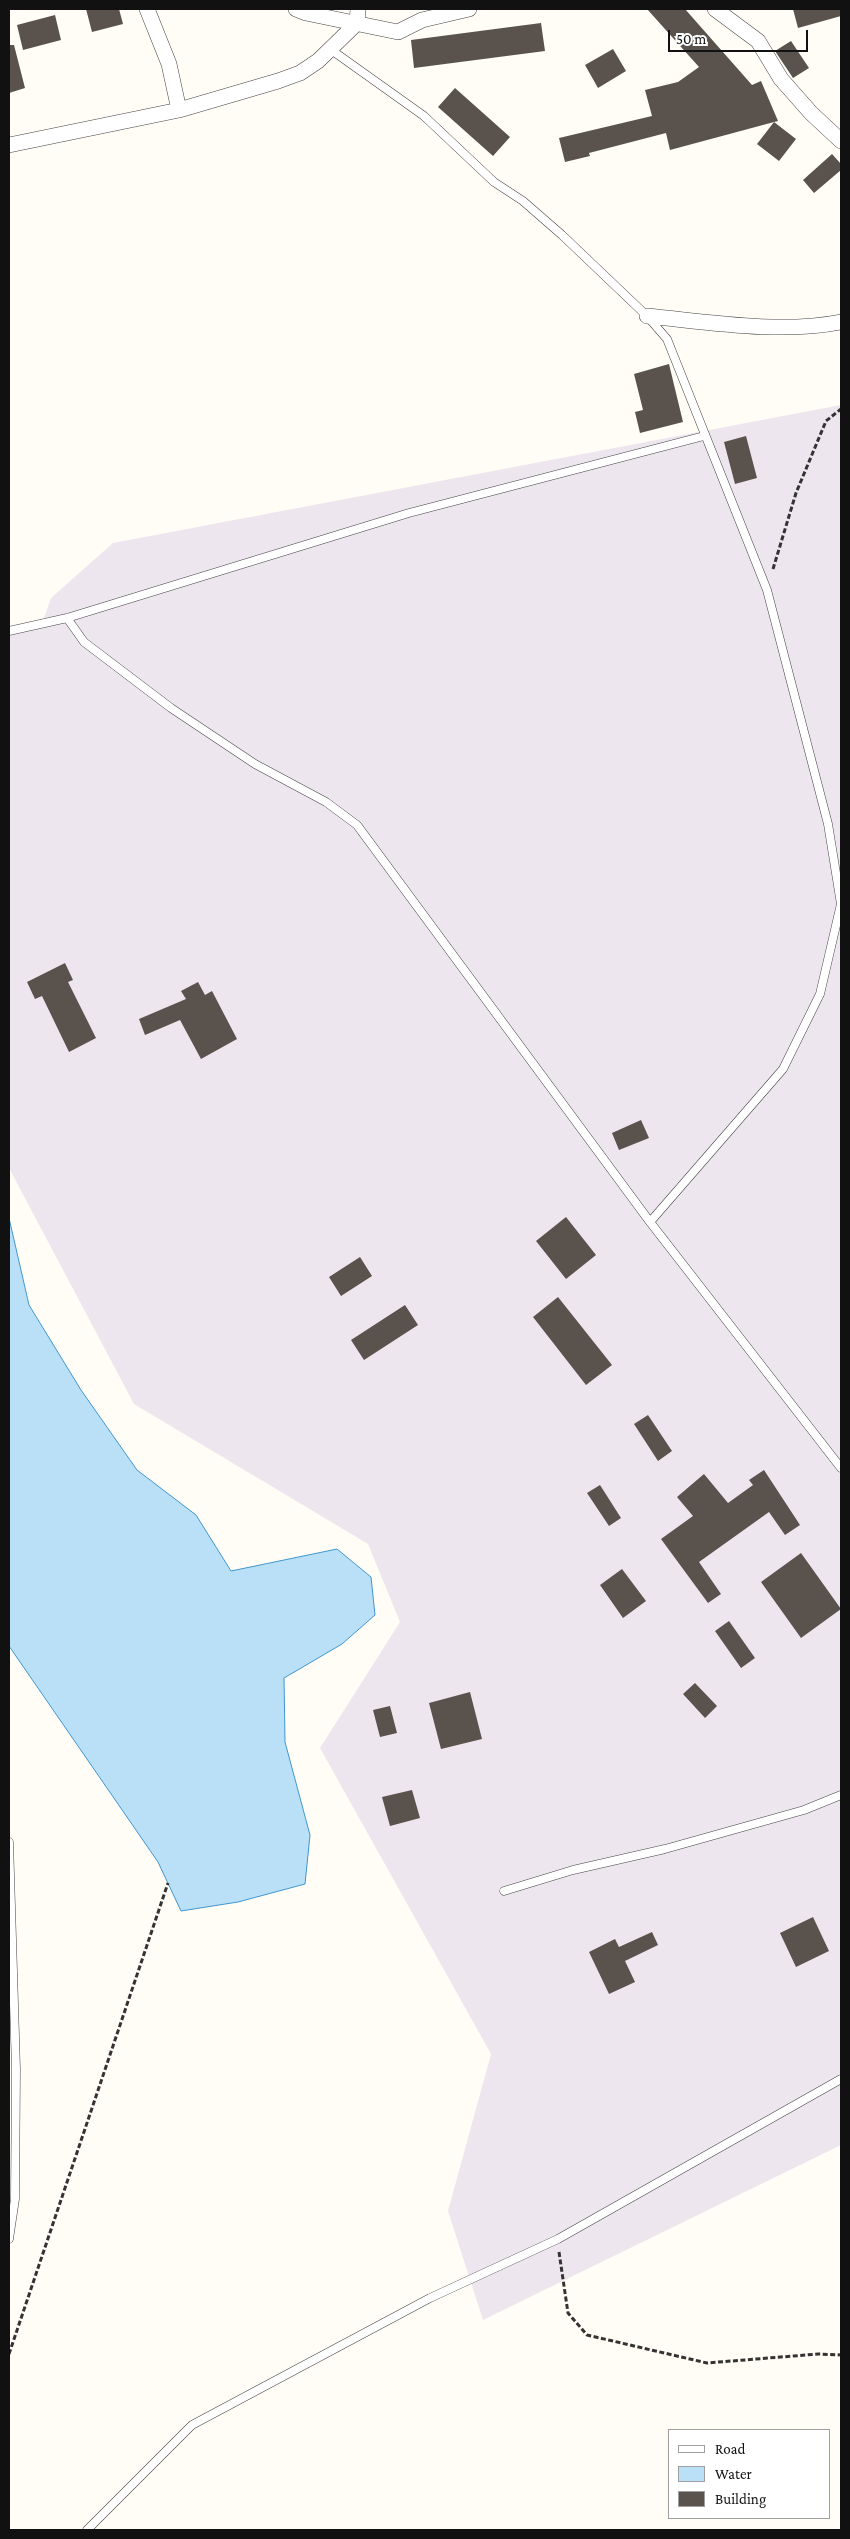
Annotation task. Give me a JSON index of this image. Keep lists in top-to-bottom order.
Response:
{
  "legend": ["Road", "Water", "Building"],
  "scale_bar": "50 m"
}
